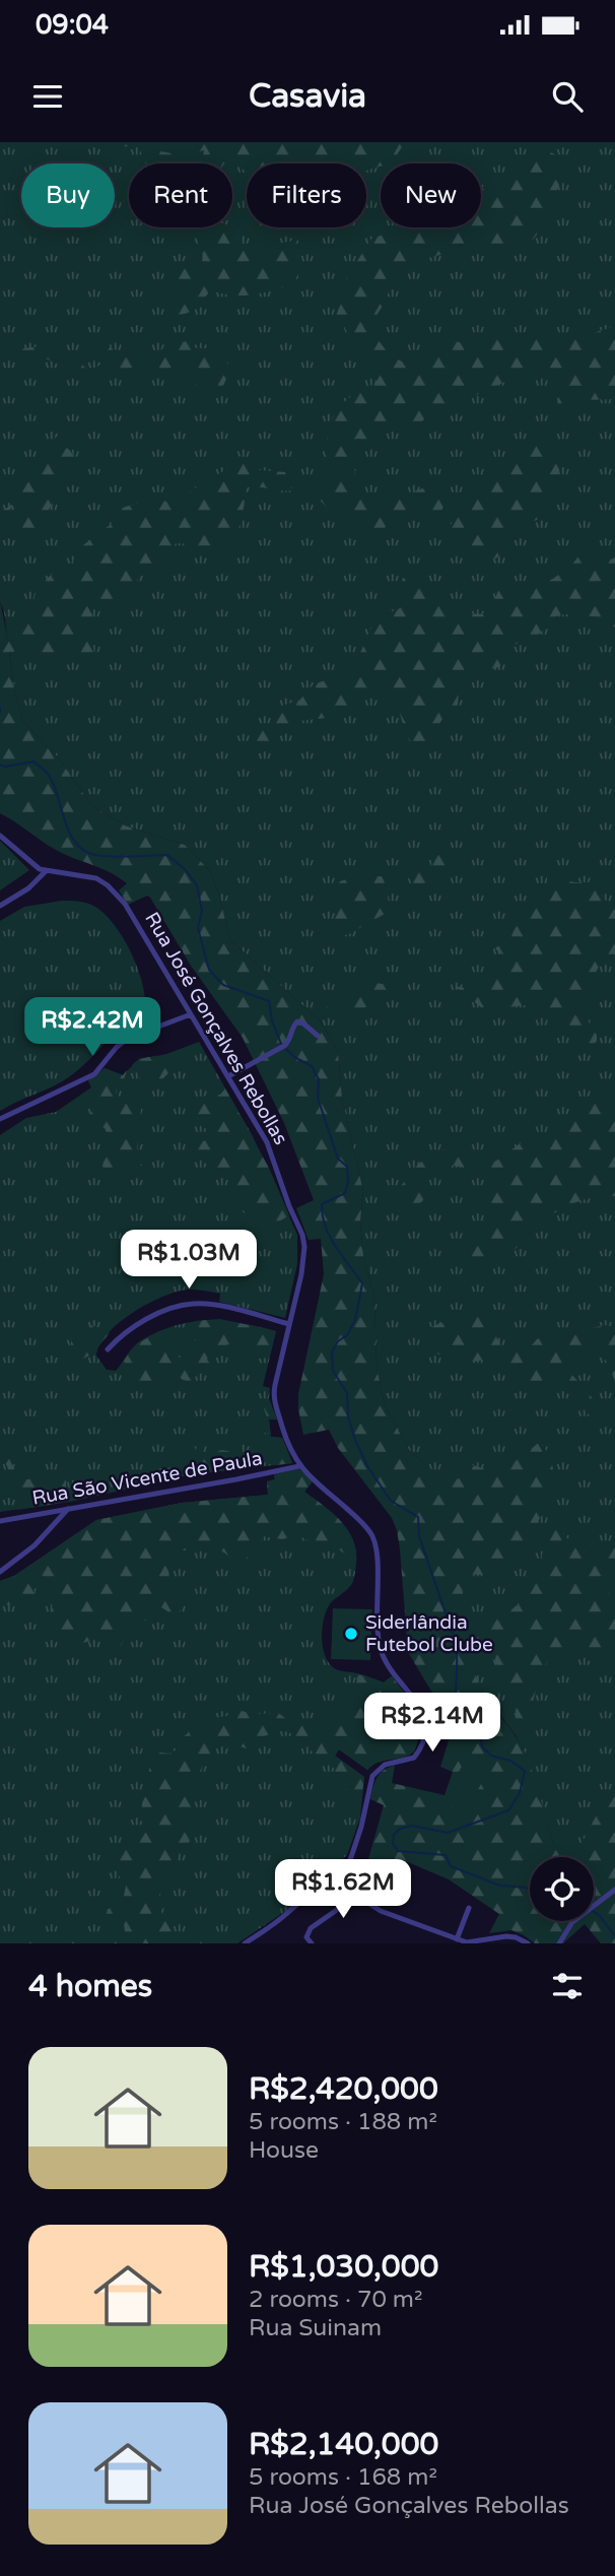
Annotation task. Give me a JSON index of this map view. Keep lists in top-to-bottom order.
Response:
{
  "streets": {
    "street": ["Rua José Gonçalves Rebollas", "Rua São Vicente de Paula"]
  },
  "crossings": [
    ["Rua José Gonçalves Rebollas", "Rua São Vicente de Paula"]
  ],
  "places": ["Siderlândia Futebol Clube"],
  "page": {
    "status": "09:04",
    "header": "Casavia",
    "chip": [
      "Buy",
      "Rent",
      "Filters",
      "New"
    ],
    "price": [
      "R$2.42M",
      "R$1.03M",
      "R$2.14M",
      "R$1.62M"
    ],
    "heading": "4 homes",
    "list": [
      {
        "name": "R$2,420,000",
        "note": "5 rooms · 188 m² · House"
      },
      {
        "name": "R$1,030,000",
        "note": "2 rooms · 70 m² · Rua Suinam"
      },
      {
        "name": "R$2,140,000",
        "note": "5 rooms · 168 m² · Rua José Gonçalves Rebollas"
      }
    ]
  }
}
